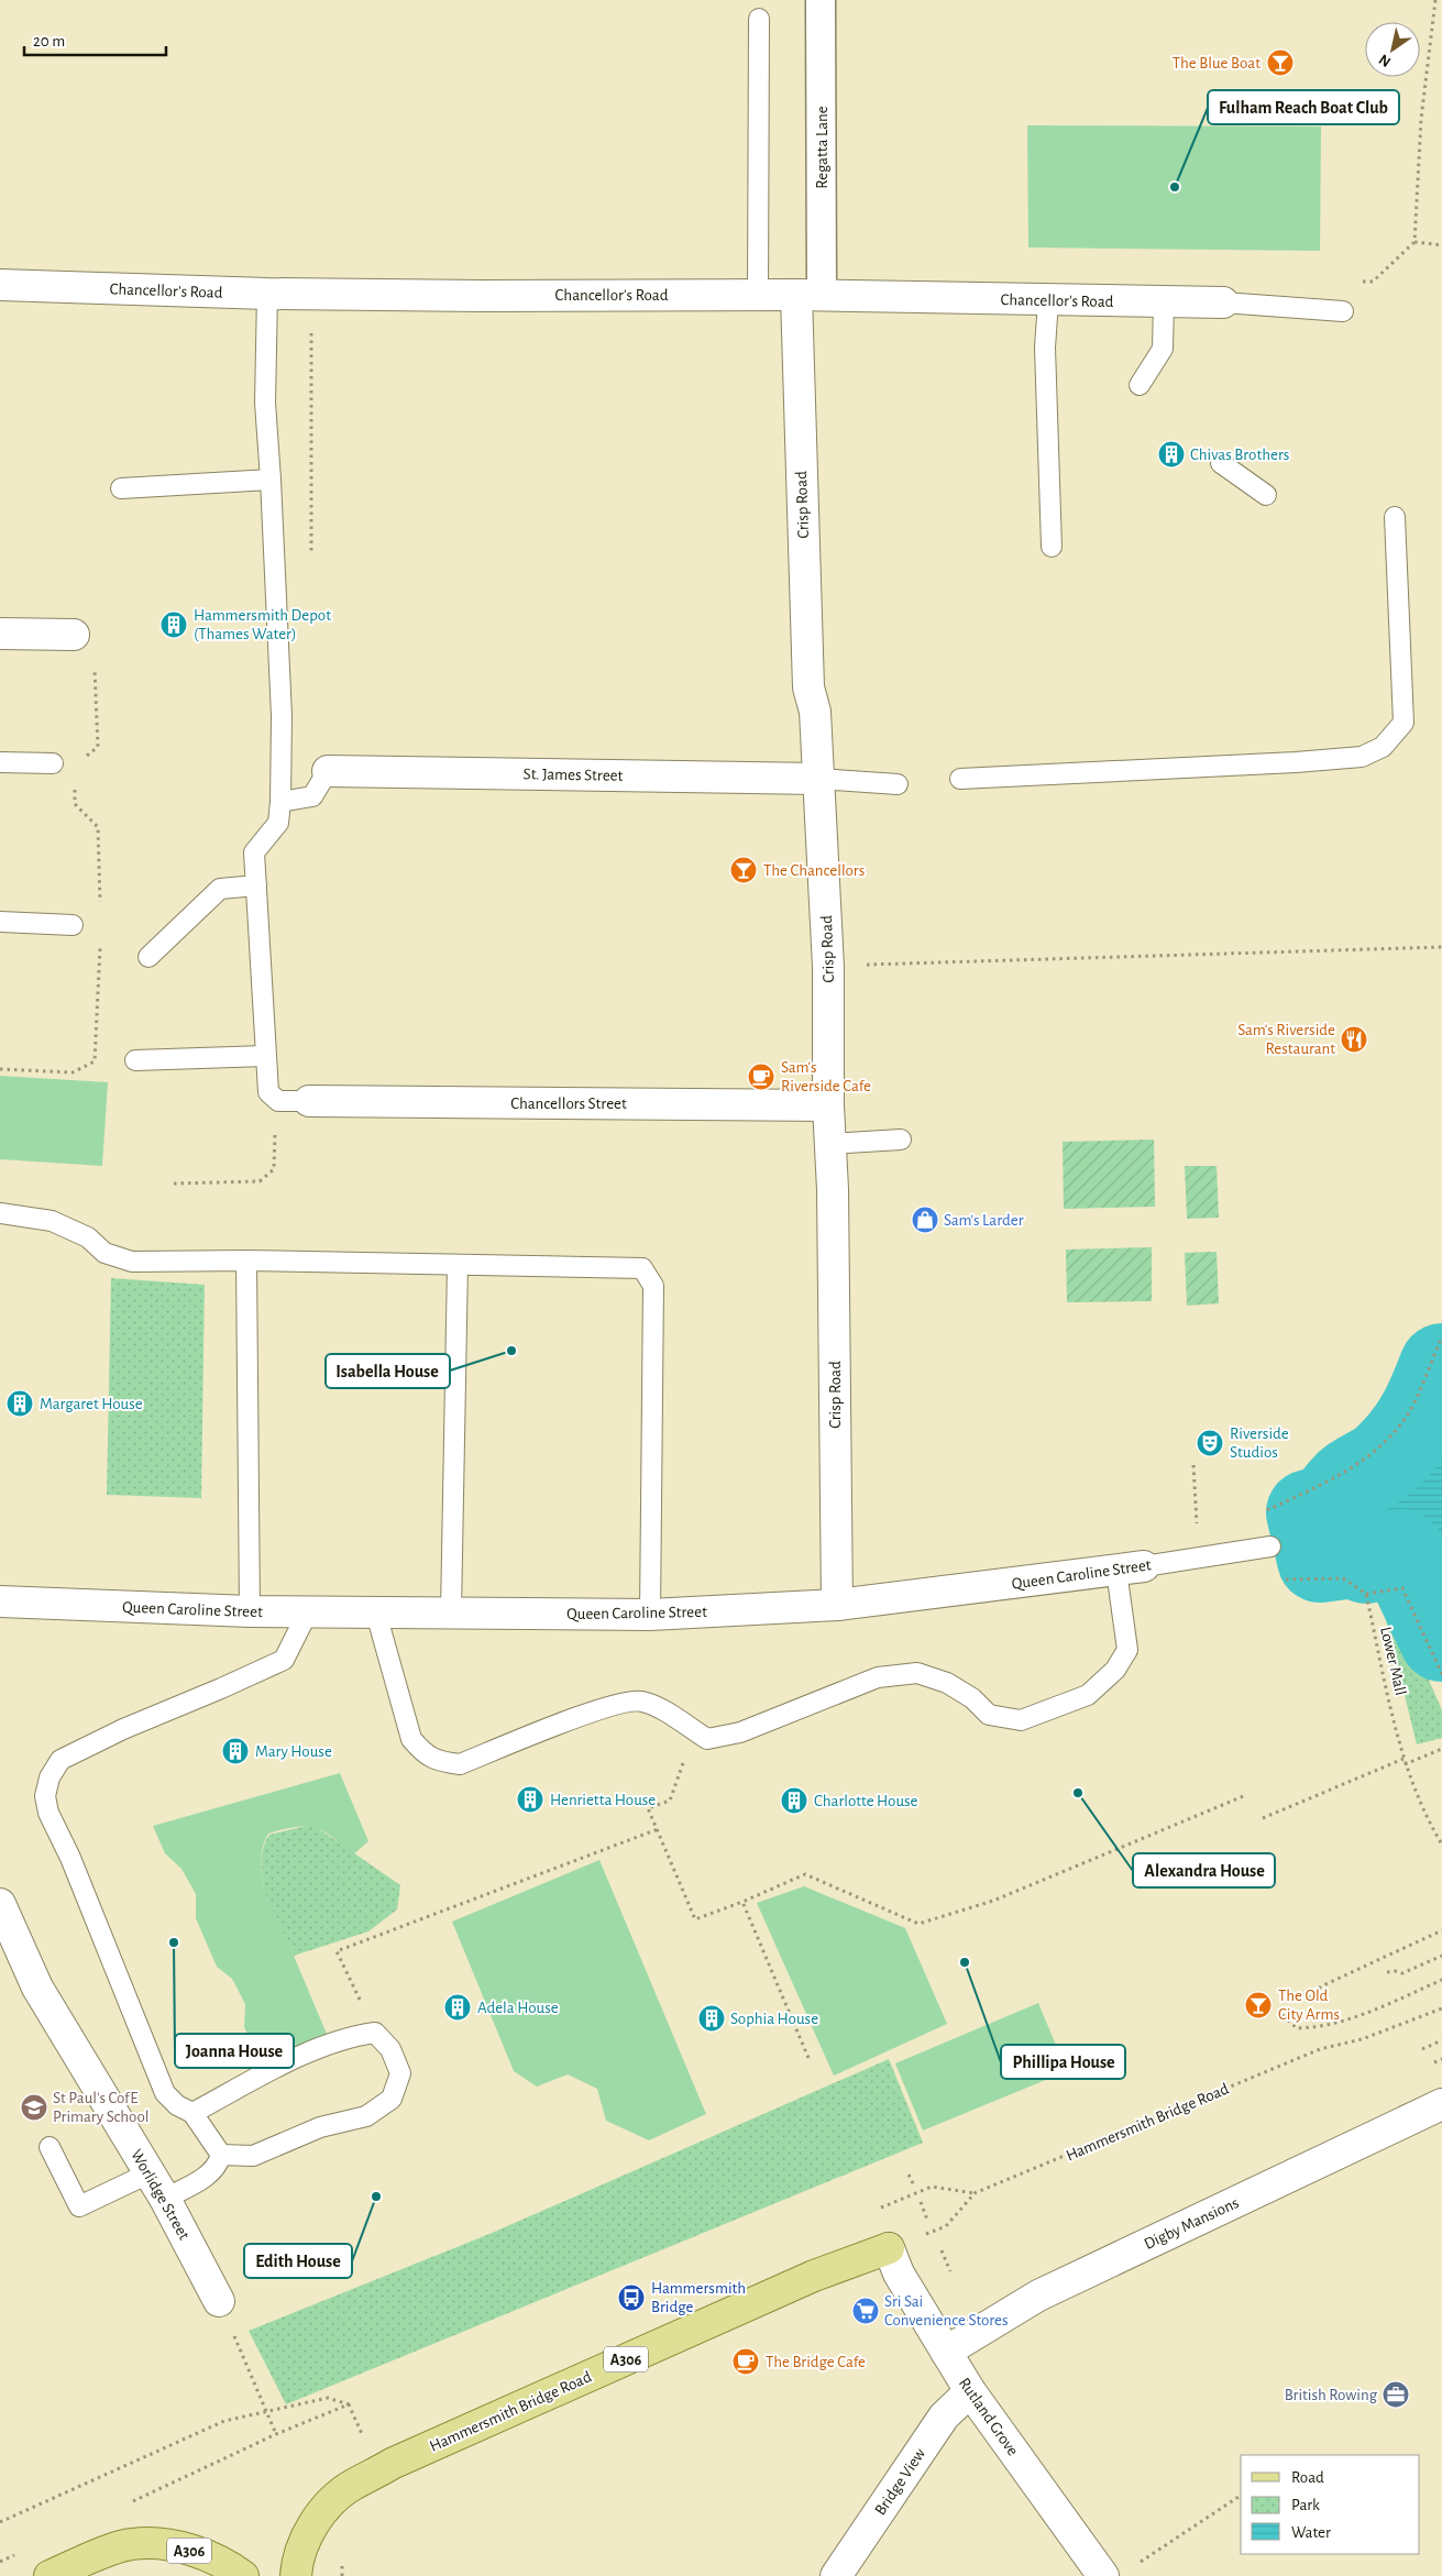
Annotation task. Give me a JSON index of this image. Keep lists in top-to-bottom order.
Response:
{
  "streets": {
    "main road": ["Hammersmith Bridge Road", "A306"],
    "street": [
      "Regatta Lane",
      "Chancellor's Road",
      "Crisp Road",
      "St. James Street",
      "Chancellors Street",
      "Queen Caroline Street",
      "Worlidge Street",
      "Digby Mansions",
      "Rutland Grove",
      "Bridge View"
    ],
    "path": ["Lower Mall"]
  },
  "crossings": [
    ["Regatta Lane", "Chancellor's Road"],
    ["Regatta Lane", "Crisp Road"],
    ["Chancellor's Road", "Crisp Road"],
    ["Crisp Road", "St. James Street"],
    ["Crisp Road", "Chancellors Street"],
    ["Crisp Road", "Queen Caroline Street"],
    ["Hammersmith Bridge Road", "Rutland Grove"],
    ["Digby Mansions", "Rutland Grove"],
    ["Rutland Grove", "Bridge View"]
  ],
  "places": {
    "bar": ["The Blue Boat", "The Chancellors", "The Old City Arms"],
    "other": [
      "Fulham Reach Boat Club",
      "Isabella House",
      "Alexandra House",
      "Joanna House",
      "Phillipa House",
      "Edith House"
    ],
    "building": [
      "Chivas Brothers",
      "Hammersmith Depot (Thames Water)",
      "Margaret House",
      "Mary House",
      "Henrietta House",
      "Charlotte House",
      "Adela House",
      "Sophia House"
    ],
    "restaurant": ["Sam's Riverside Restaurant"],
    "cafe": ["Sam's Riverside Cafe", "The Bridge Cafe"],
    "shop": ["Sam's Larder"],
    "theatre": ["Riverside Studios"],
    "school or university": ["St Paul's CofE Primary School"],
    "bus stop": ["Hammersmith Bridge"],
    "supermarket": ["Sri Sai Convenience Stores"],
    "office": ["British Rowing"]
  },
  "legend": ["Road", "Park", "Water"],
  "scale_bar": "20 m",
  "north": "bottom left"
}
